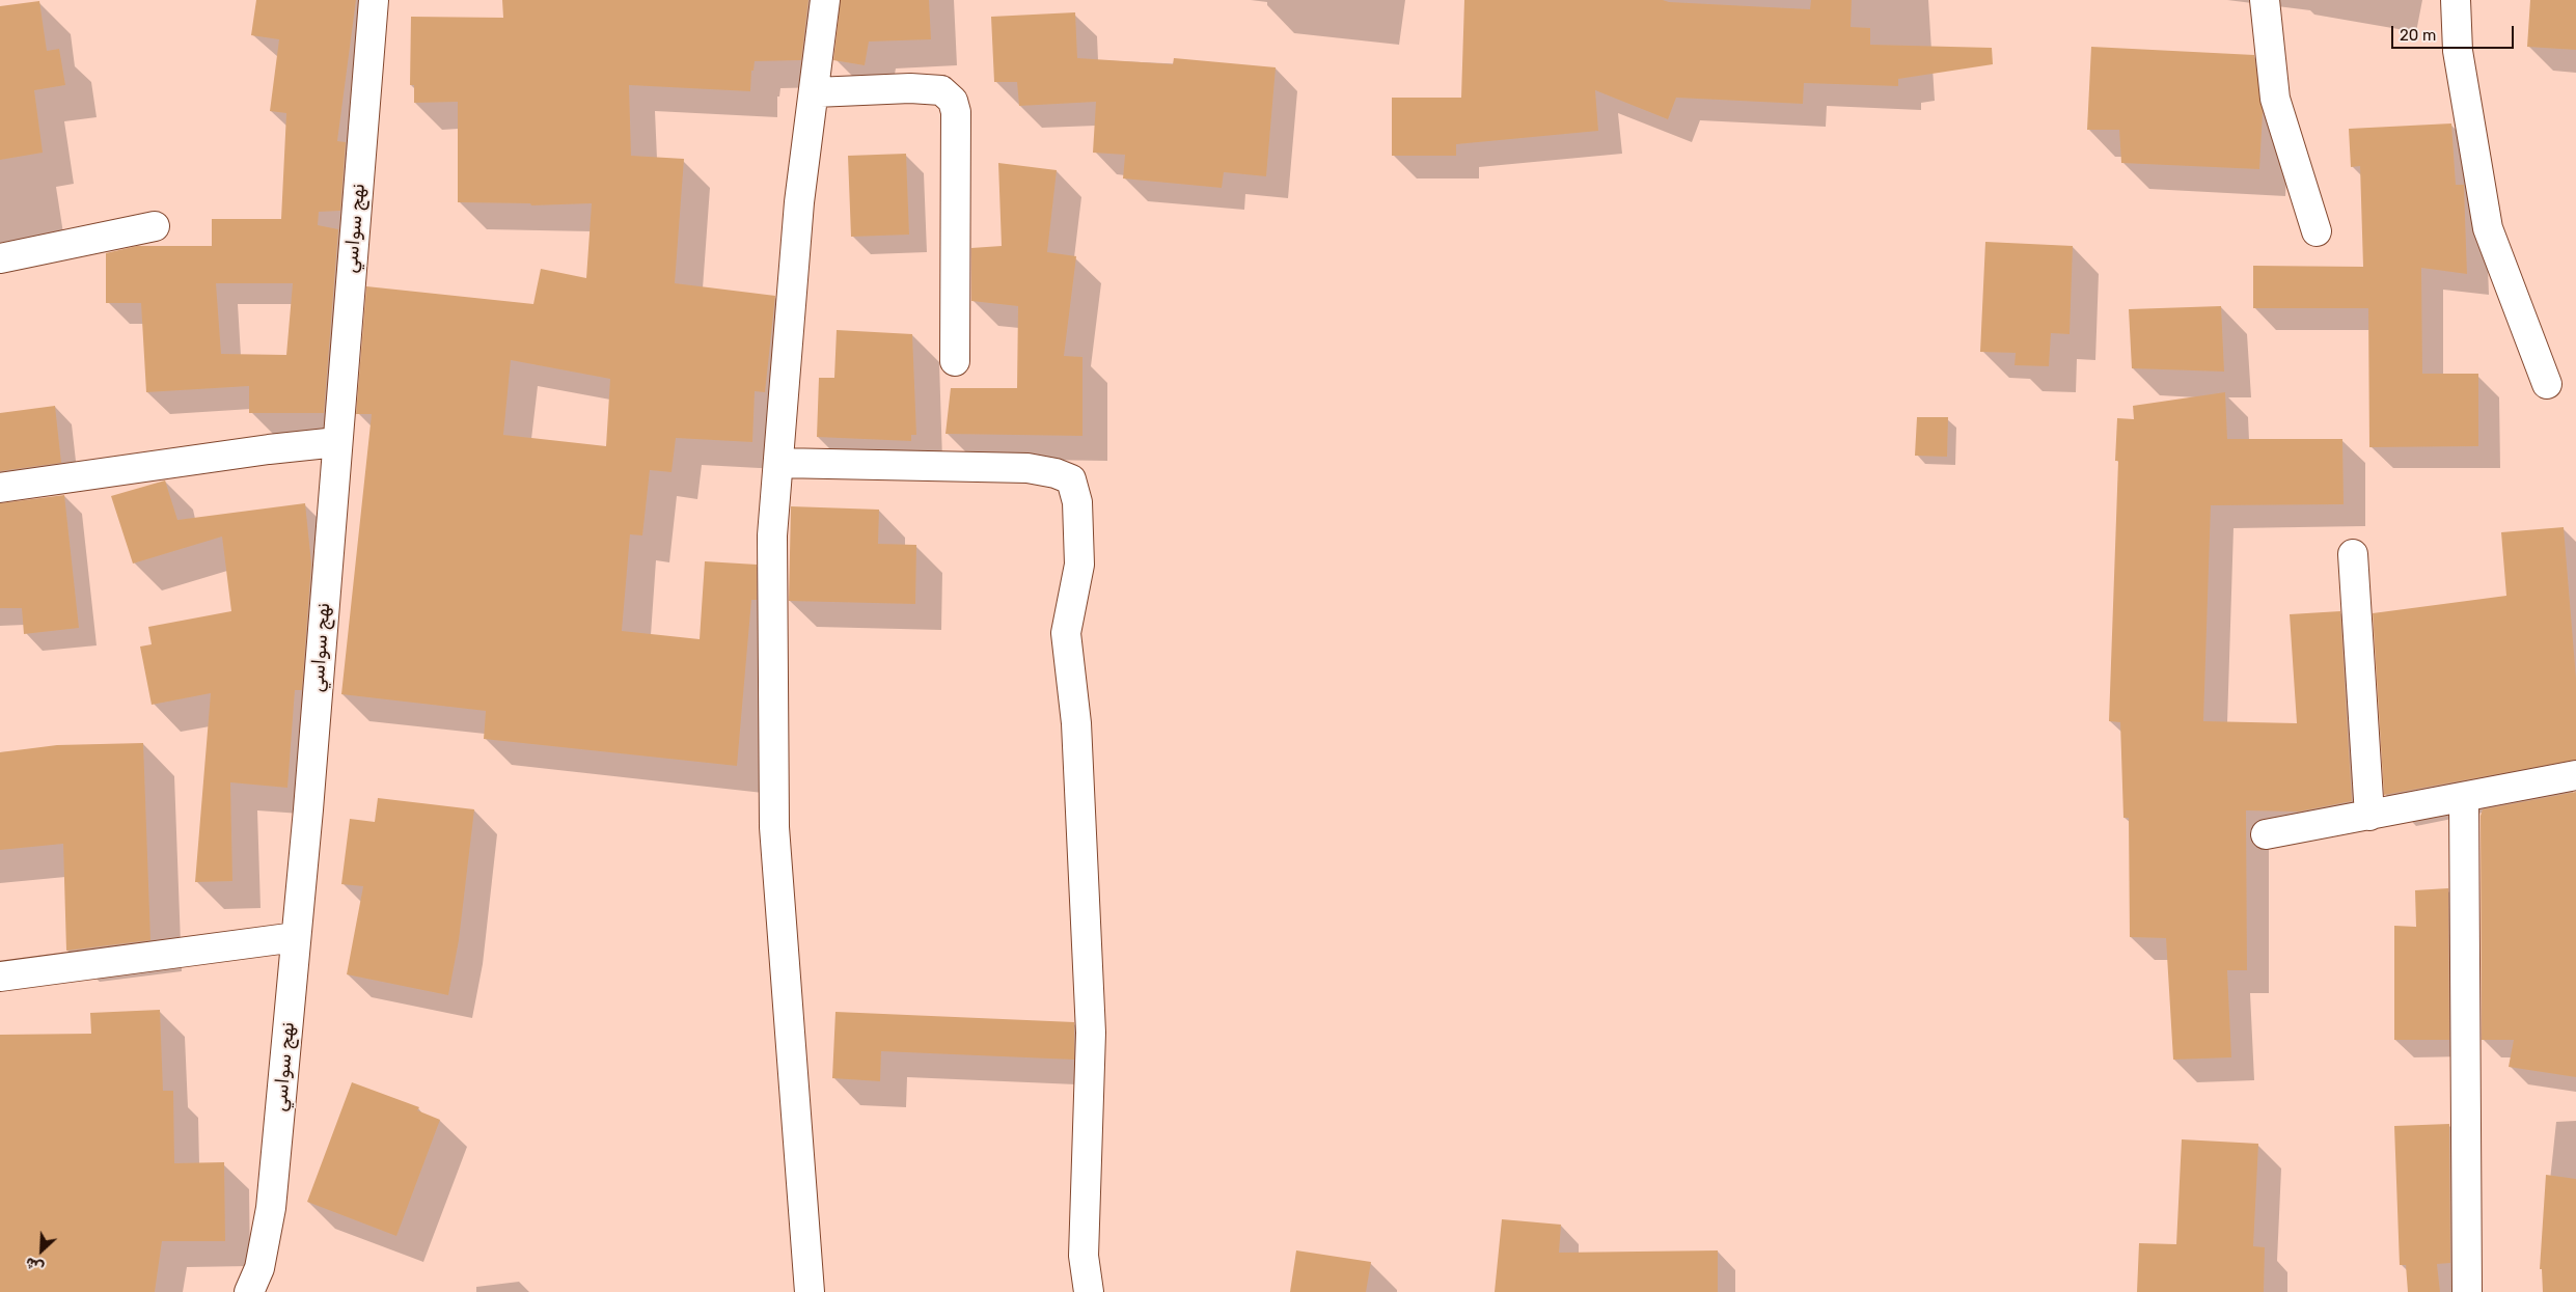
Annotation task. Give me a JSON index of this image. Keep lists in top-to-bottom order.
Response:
{
  "streets": {
    "street": ["نهج سواسي"]
  },
  "scale_bar": "20 m",
  "north": "bottom left"
}
